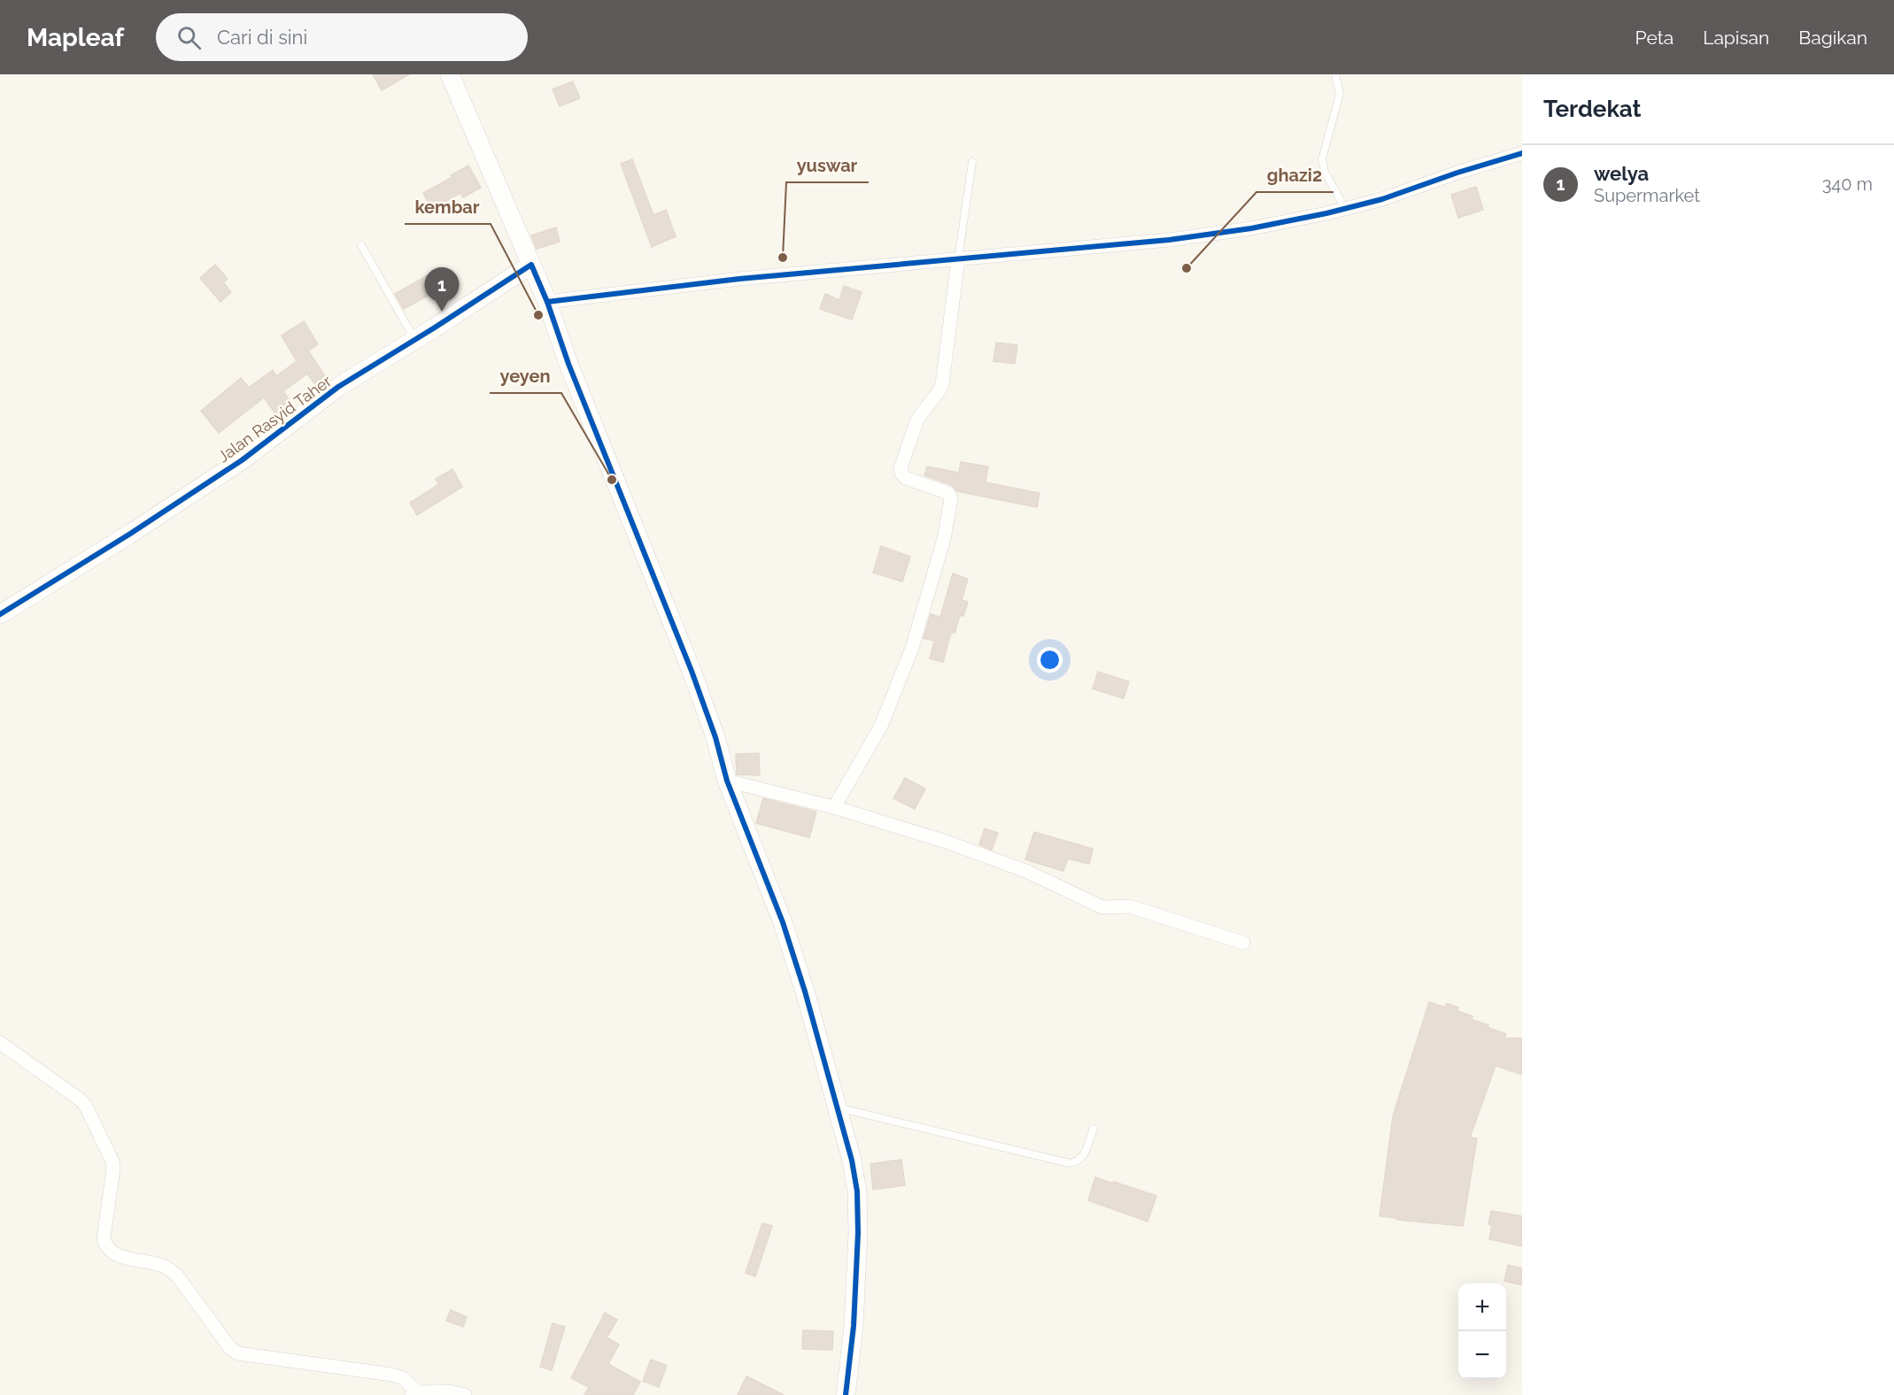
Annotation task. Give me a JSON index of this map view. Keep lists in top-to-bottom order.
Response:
{
  "streets": {
    "street": ["Jalan Rasyid Taher"]
  },
  "places": [
    "yuswar",
    "ghazi2",
    "kembar",
    "yeyen"
  ],
  "page": {
    "header": "Mapleaf",
    "search": "Cari di sini",
    "nav": ["Peta", "Lapisan", "Bagikan"],
    "heading": "Terdekat",
    "list": [
      {
        "mark": "1",
        "name": "welya",
        "note": "Supermarket",
        "value": "340 m"
      }
    ],
    "pins": "1",
    "map_buttons": ["+", "−"]
  }
}
